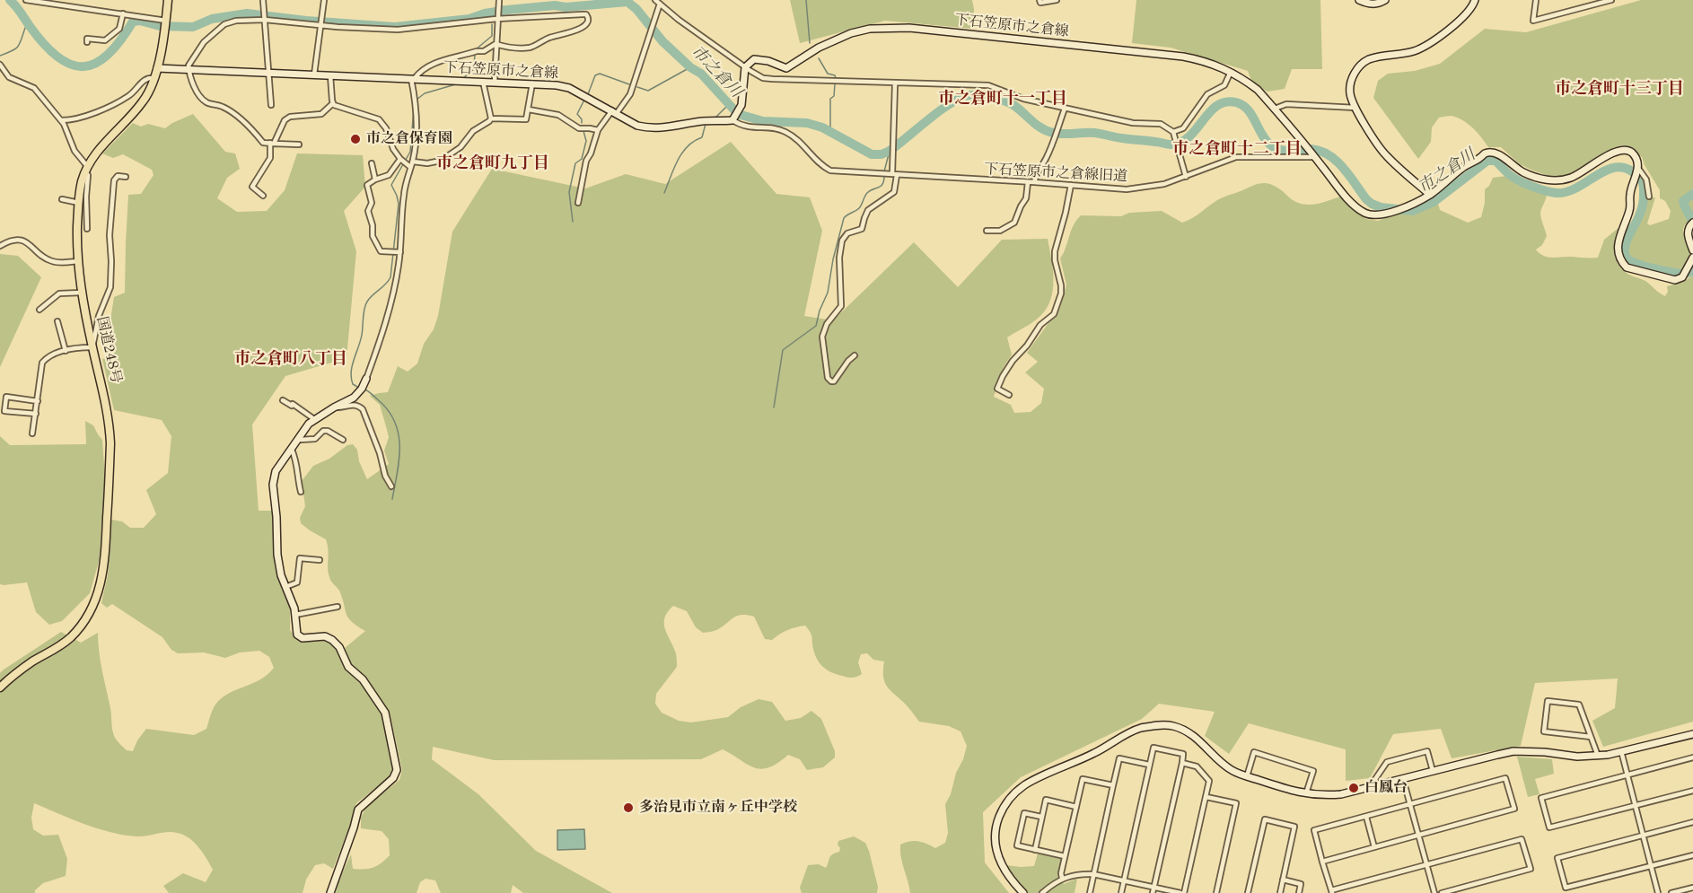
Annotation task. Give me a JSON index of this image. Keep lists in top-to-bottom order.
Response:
{
  "streets": {
    "highway": ["国道248号"],
    "main road": ["下石笠原市之倉線"],
    "street": ["下石笠原市之倉線旧道"]
  },
  "crossings": [
    ["下石笠原市之倉線", "下石笠原市之倉線旧道"],
    ["下石笠原市之倉線", "国道248号"]
  ],
  "districts": [
    "市之倉町十三丁目",
    "市之倉町十一丁目",
    "市之倉町十二丁目",
    "市之倉町九丁目",
    "市之倉町八丁目"
  ],
  "water": ["市之倉川"],
  "places": ["市之倉保育園", "白鳳台", "多治見市立南ヶ丘中学校"]
}
